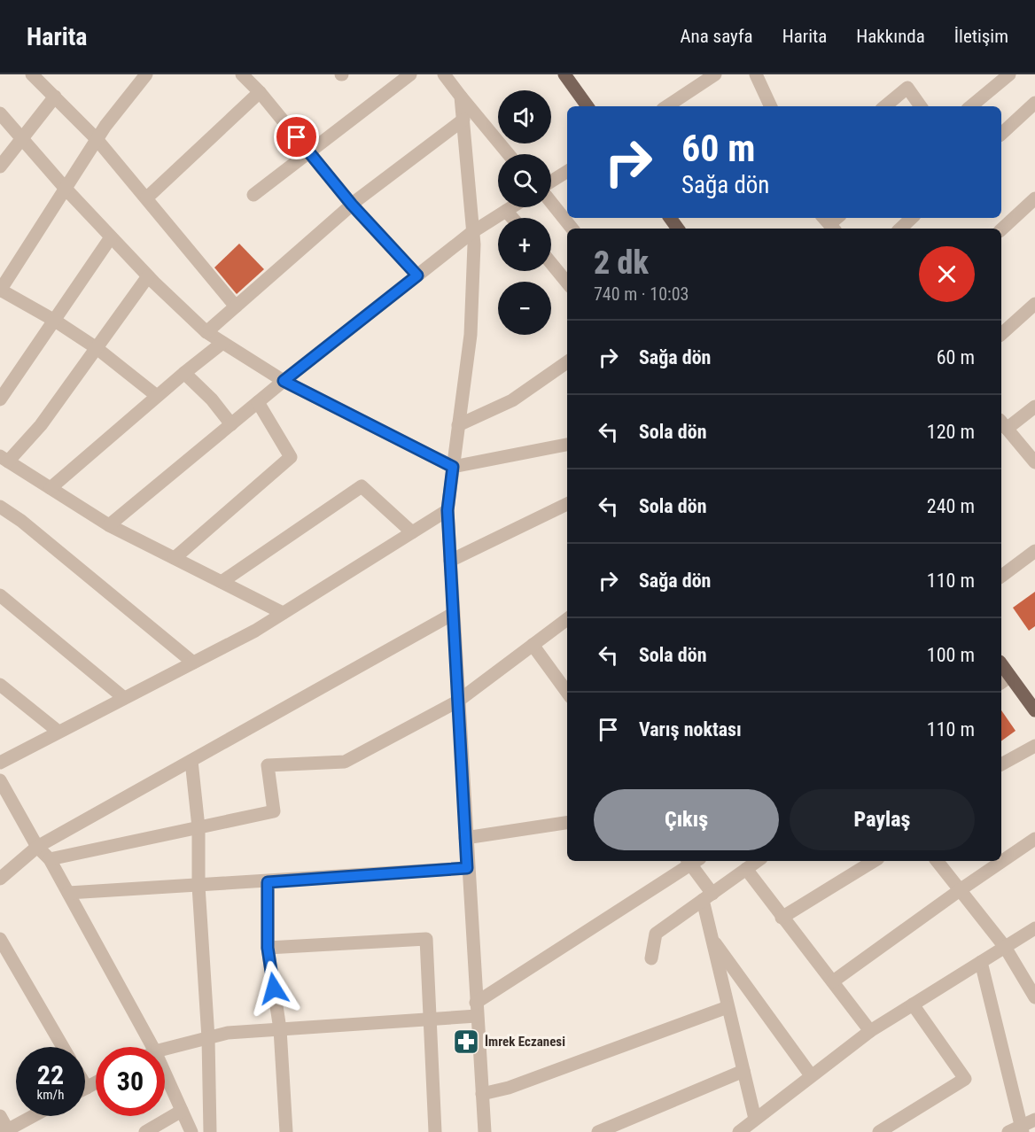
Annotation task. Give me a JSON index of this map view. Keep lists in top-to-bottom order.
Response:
{
  "places": {
    "pharmacy": ["İmrek Eczanesi"]
  },
  "page": {
    "header": "Harita",
    "nav": [
      "Ana sayfa",
      "Harita",
      "Hakkında",
      "İletişim"
    ],
    "map_buttons": ["+", "−"],
    "turn": ["60 m", "Sağa dön"],
    "heading": ["2 dk", "740 m · 10:03"],
    "list": [
      {
        "name": "Sağa dön",
        "value": "60 m"
      },
      {
        "name": "Sola dön",
        "value": "120 m"
      },
      {
        "name": "Sola dön",
        "value": "240 m"
      },
      {
        "name": "Sağa dön",
        "value": "110 m"
      },
      {
        "name": "Sola dön",
        "value": "100 m"
      },
      {
        "name": "Varış noktası",
        "value": "110 m"
      }
    ],
    "buttons": ["Çıkış", "Paylaş"],
    "speed": "22 km/h",
    "limit": "30"
  }
}
